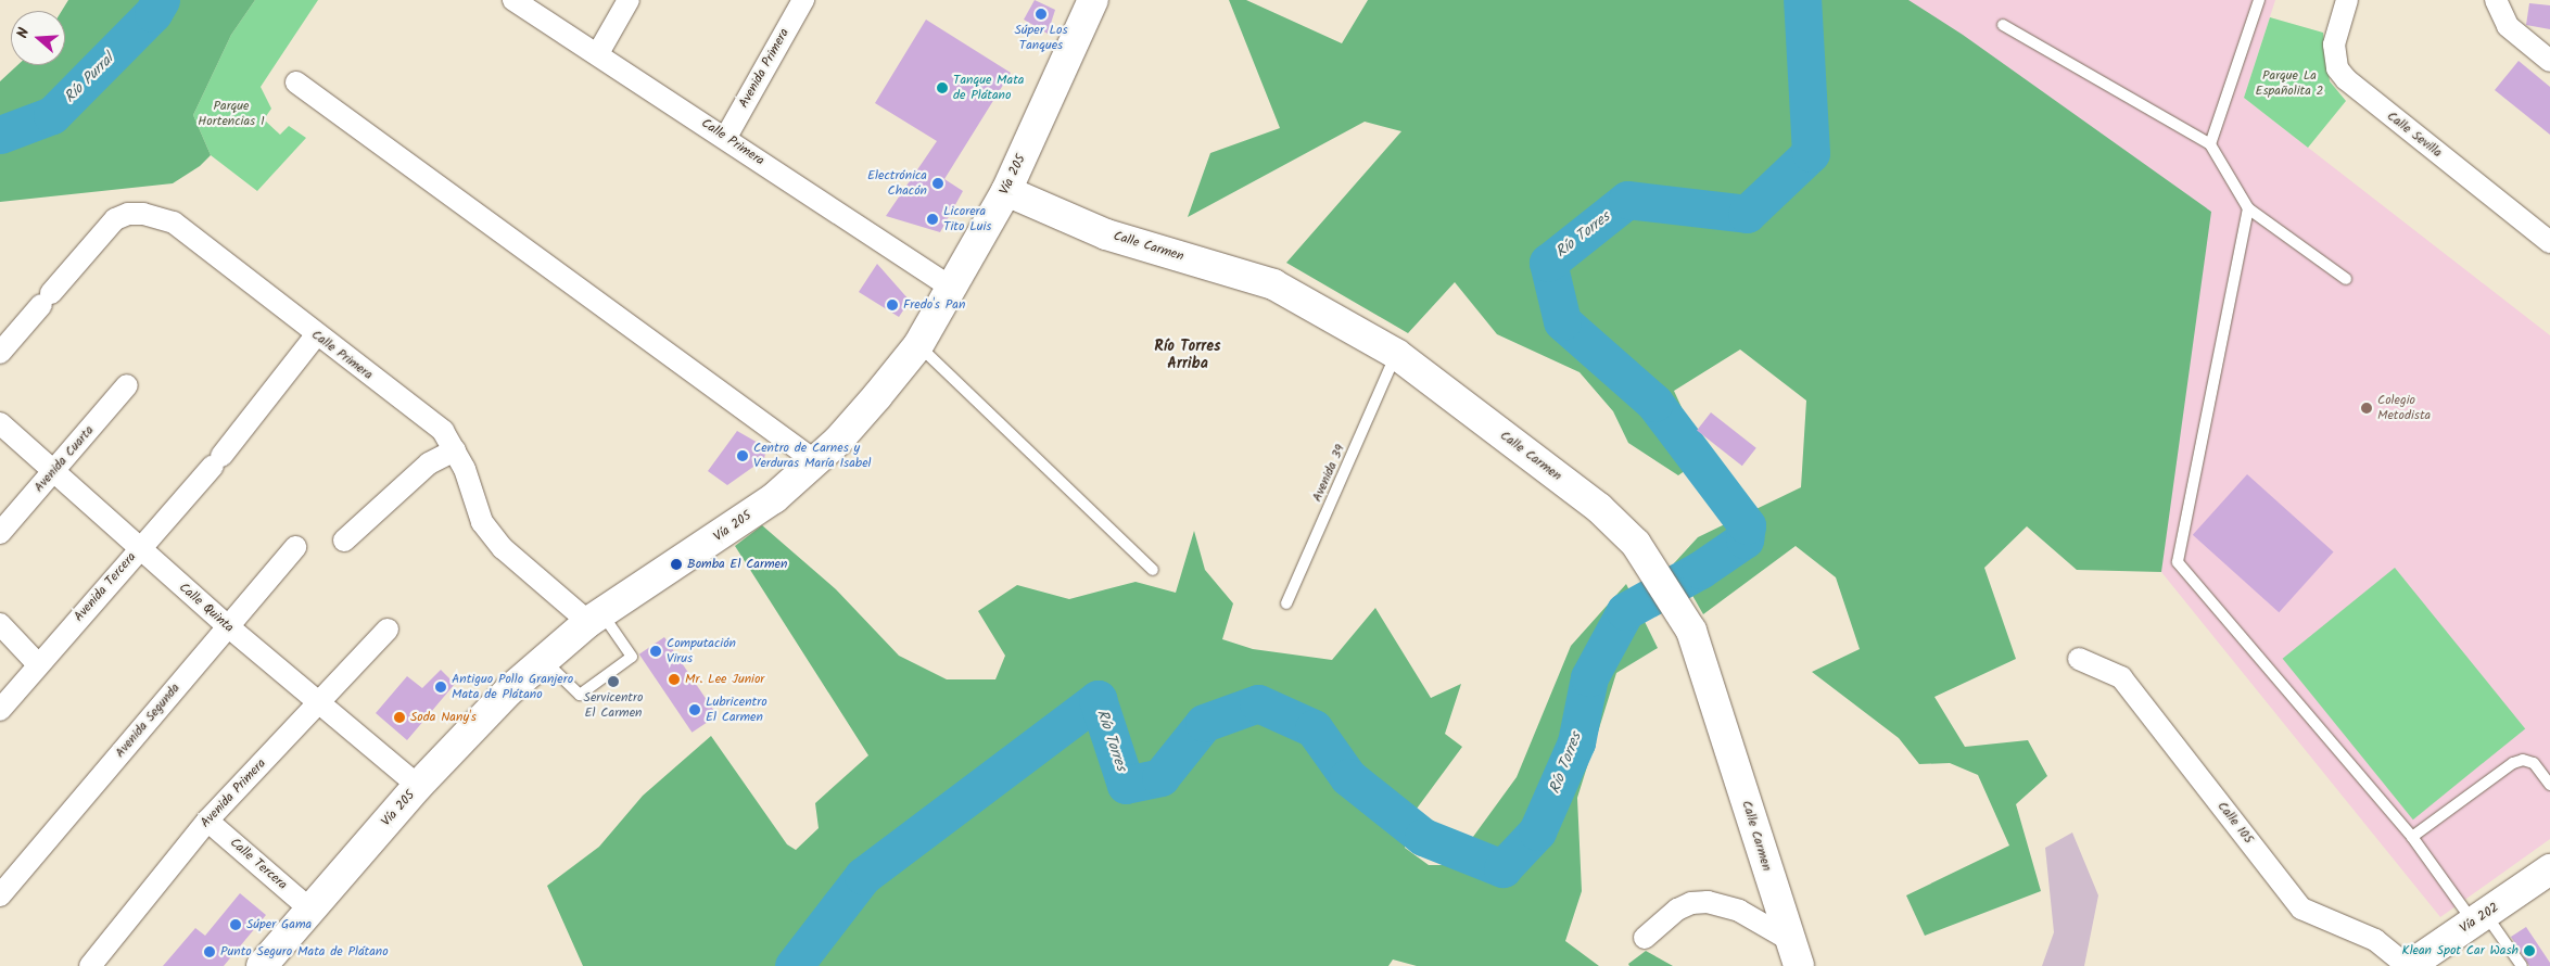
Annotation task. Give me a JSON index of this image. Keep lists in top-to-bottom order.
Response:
{
  "streets": {
    "main road": ["Vía 205", "Calle Carmen", "Vía 202"],
    "street": [
      "Avenida Primera",
      "Calle Sevilla",
      "Calle Primera",
      "Avenida Cuarta",
      "Avenida Tercera",
      "Calle Quinta",
      "Avenida Segunda",
      "Calle 105",
      "Calle Tercera"
    ],
    "lane": ["Avenida 39"]
  },
  "crossings": [
    ["Avenida Primera", "Calle Primera"],
    ["Avenida Primera", "Calle Quinta"],
    ["Avenida Primera", "Calle Tercera"],
    ["Calle Primera", "Vía 205"],
    ["Calle Primera", "Avenida Tercera"],
    ["Vía 205", "Calle Carmen"],
    ["Vía 205", "Calle Quinta"],
    ["Vía 205", "Calle Tercera"],
    ["Calle Carmen", "Avenida 39"],
    ["Avenida Cuarta", "Calle Quinta"],
    ["Avenida Tercera", "Calle Quinta"],
    ["Calle Quinta", "Avenida Segunda"],
    ["Calle 105", "Vía 202"]
  ],
  "districts": ["Río Torres Arriba"],
  "water": ["Río Purral", "Río Torres"],
  "parks": ["Parque La Españolita 2", "Parque Hortencias 1"],
  "places": [
    "Súper Los Tanques",
    "Tanque Mata de Plátano",
    "Electrónica Chacón",
    "Licorera Tito Luis",
    "Fredo's Pan",
    "Colegio Metodista",
    "Centro de Carnes y Verduras María Isabel",
    "Bomba El Carmen",
    "Computación Virus",
    "Mr. Lee Junior",
    "Servicentro El Carmen",
    "Antiguo Pollo Granjero Mata de Plátano",
    "Lubricentro El Carmen",
    "Soda Nany's",
    "Súper Gama",
    "Klean Spot Car Wash",
    "Punto Seguro Mata de Plátano"
  ],
  "north": "left"
}
